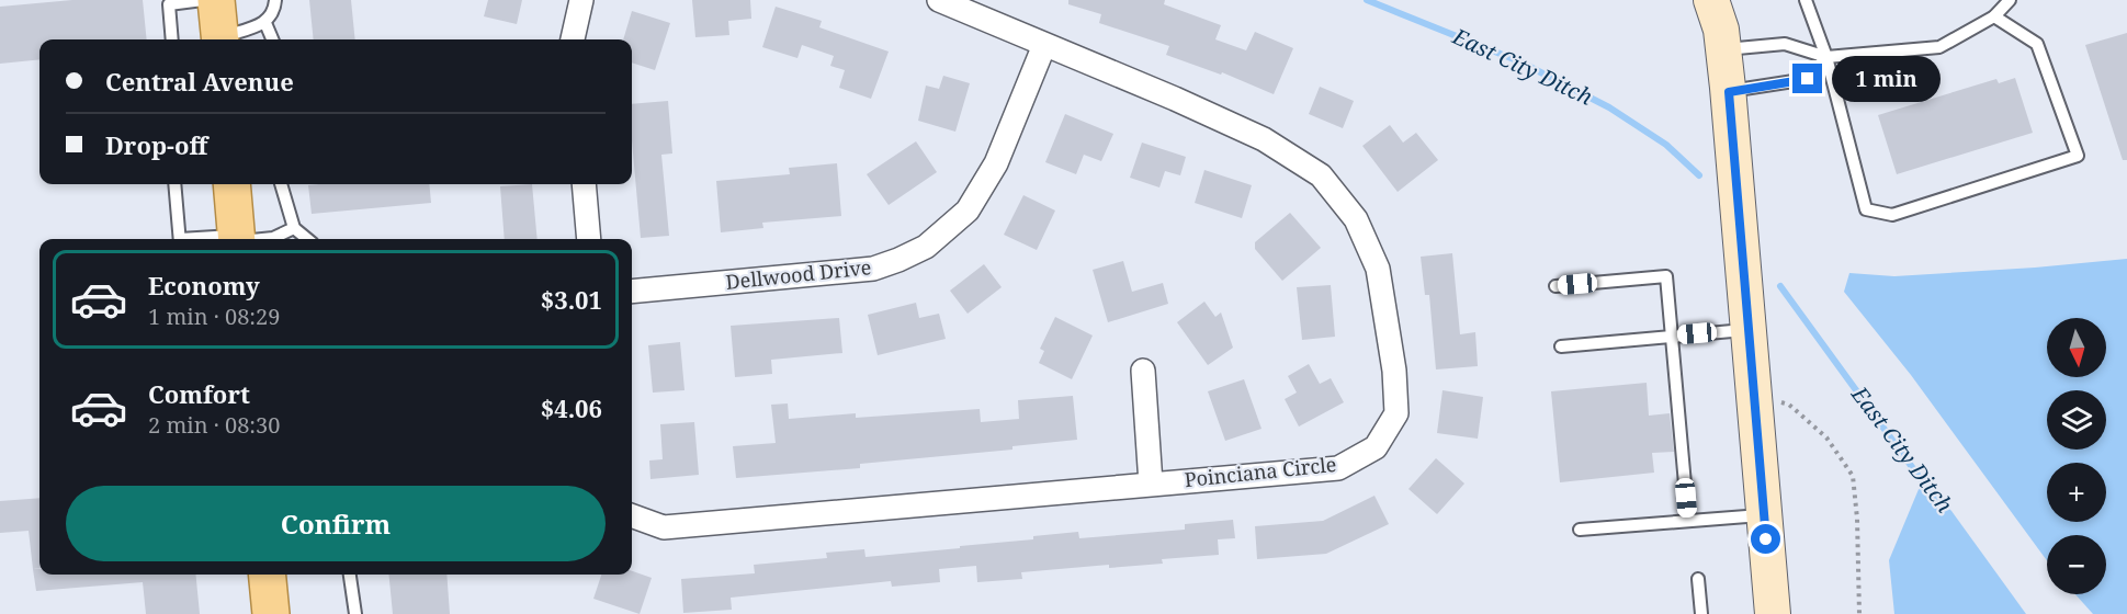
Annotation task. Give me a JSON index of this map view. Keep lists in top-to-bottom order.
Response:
{
  "streets": {
    "street": ["Dellwood Drive", "Poinciana Circle"]
  },
  "crossings": [
    ["Dellwood Drive", "Poinciana Circle"]
  ],
  "water": ["East City Ditch"],
  "north": "bottom",
  "page": {
    "banner": ["Central Avenue", "Drop-off"],
    "bubble": "1 min",
    "list": [
      {
        "name": "Economy",
        "note": "1 min · 08:29",
        "value": "$3.01"
      },
      {
        "name": "Comfort",
        "note": "2 min · 08:30",
        "value": "$4.06"
      }
    ],
    "map_buttons": ["+", "−"],
    "buttons": "Confirm"
  }
}
